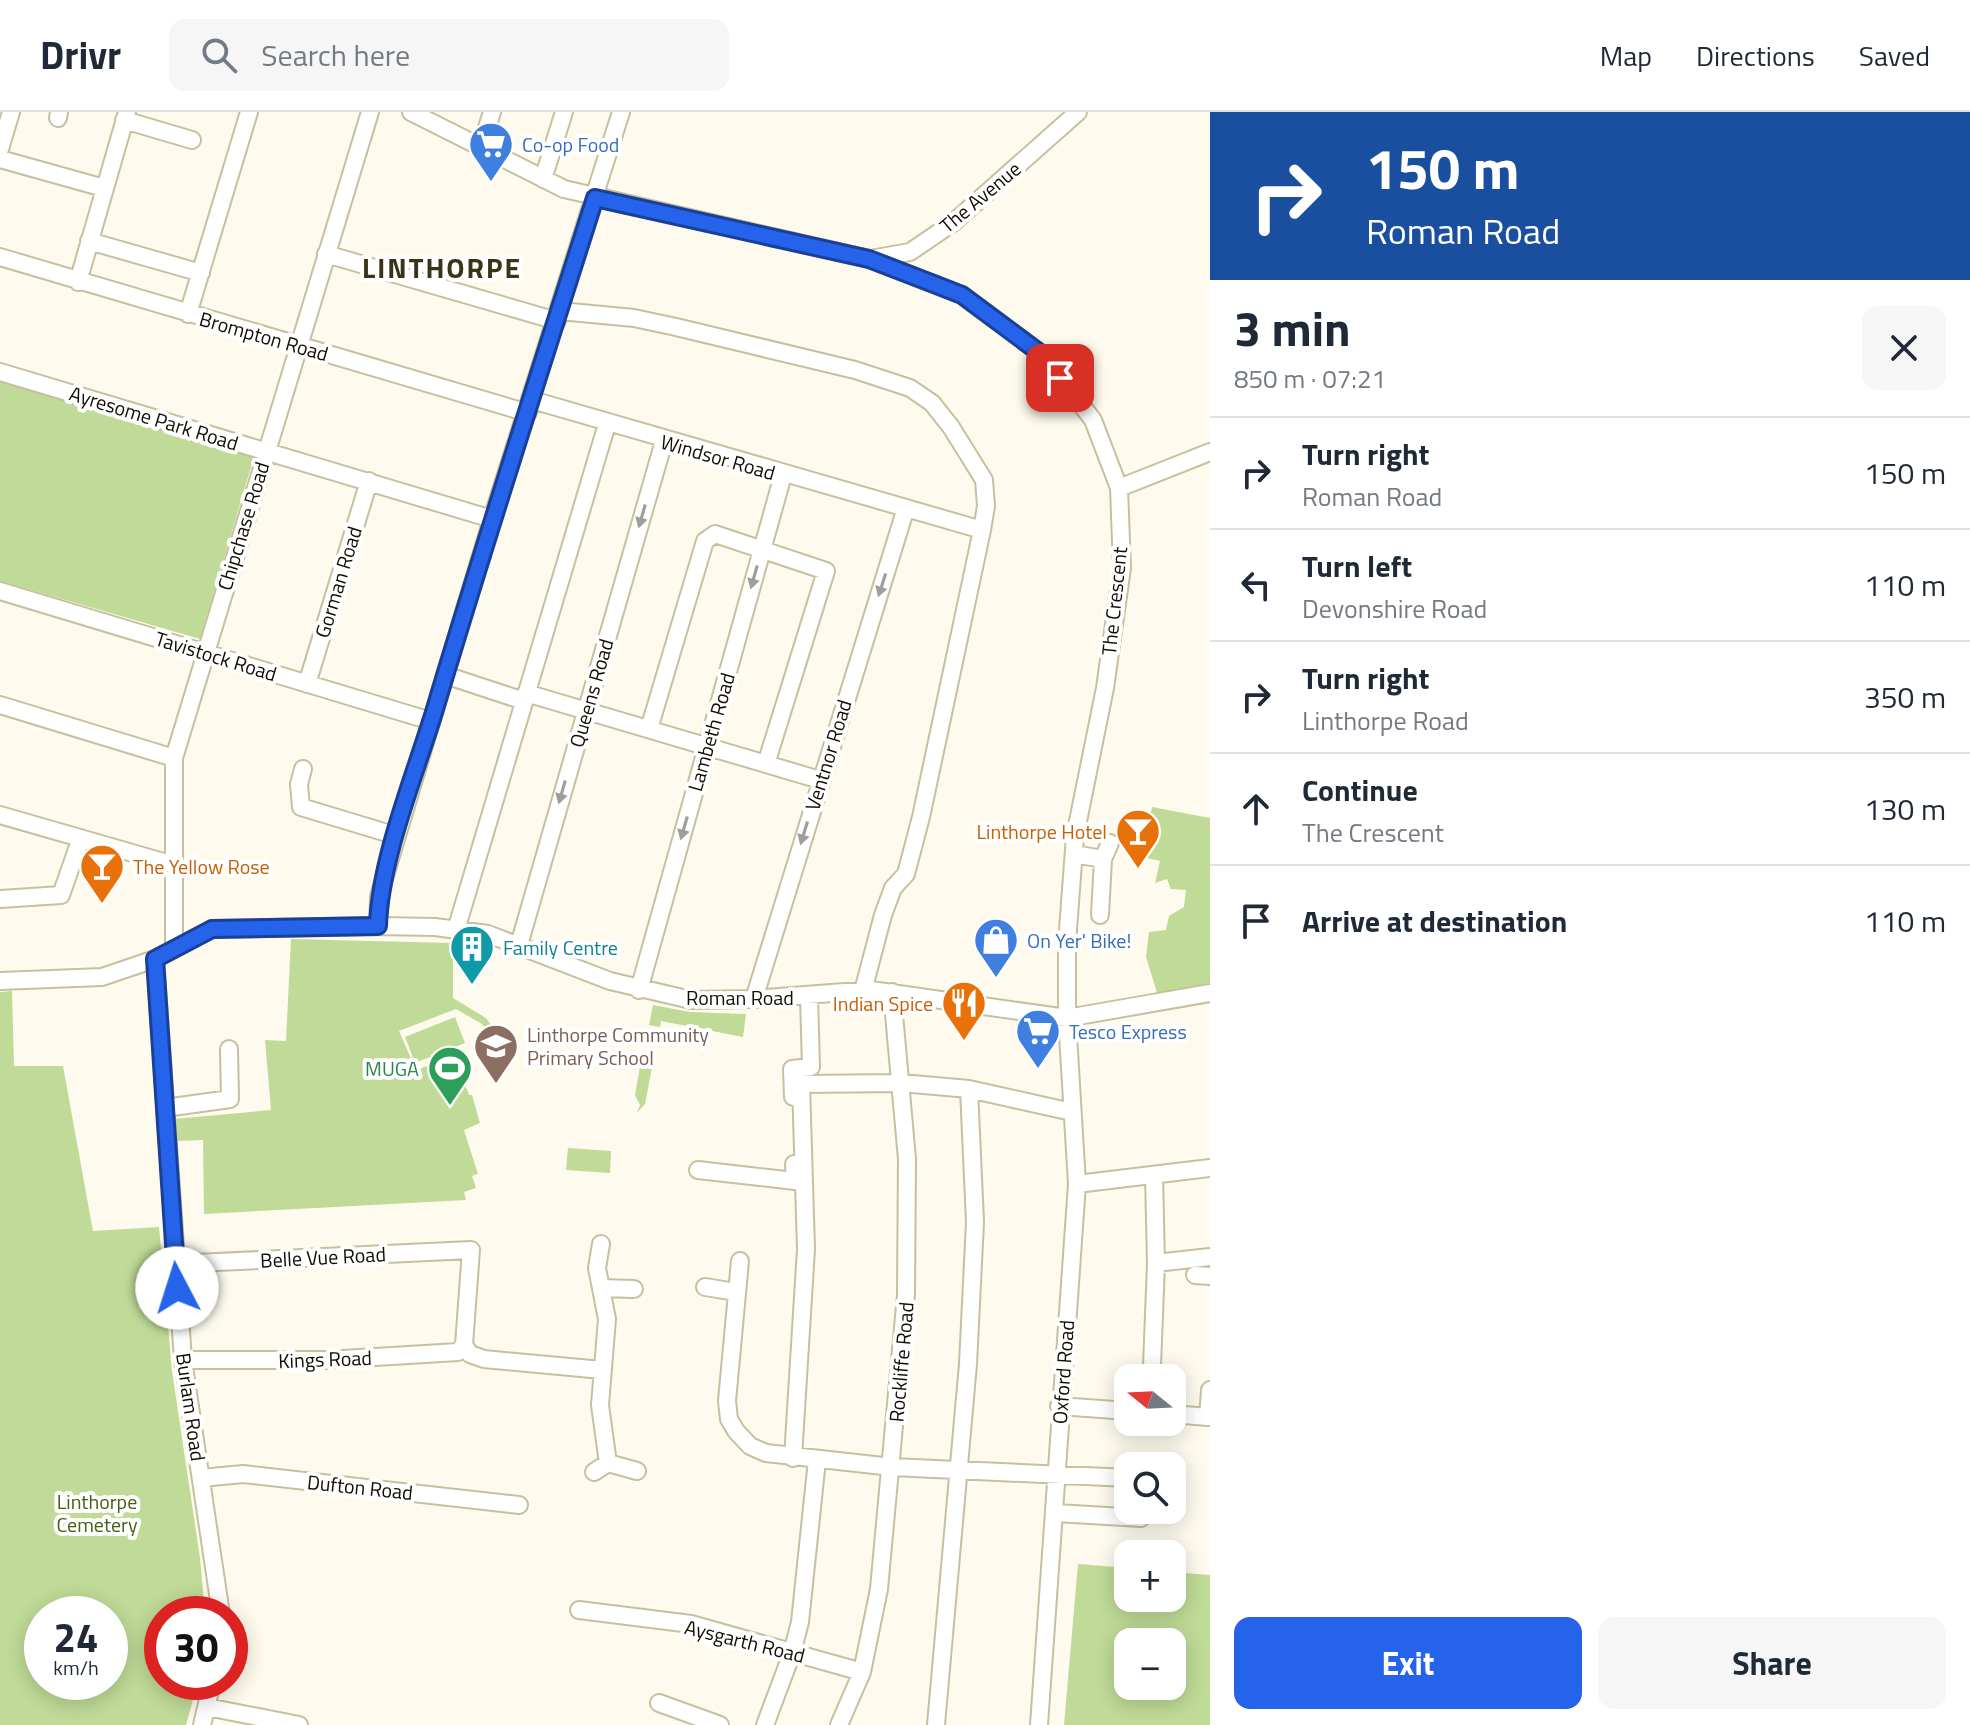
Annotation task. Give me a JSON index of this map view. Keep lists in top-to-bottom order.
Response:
{
  "streets": {
    "street": [
      "The Avenue",
      "Brompton Road",
      "Ayresome Park Road",
      "Windsor Road",
      "Chipchase Road",
      "Gorman Road",
      "The Crescent",
      "Tavistock Road",
      "Queens Road",
      "Lambeth Road",
      "Ventnor Road",
      "Roman Road",
      "Belle Vue Road",
      "Kings Road",
      "Rockliffe Road",
      "Oxford Road",
      "Burlam Road",
      "Dufton Road",
      "Aysgarth Road"
    ]
  },
  "crossings": [
    ["The Avenue", "The Crescent"],
    ["Brompton Road", "Windsor Road"],
    ["Brompton Road", "Chipchase Road"],
    ["Ayresome Park Road", "Chipchase Road"],
    ["Ayresome Park Road", "Gorman Road"],
    ["Windsor Road", "Queens Road"],
    ["Windsor Road", "Lambeth Road"],
    ["Windsor Road", "Ventnor Road"],
    ["Chipchase Road", "Tavistock Road"],
    ["Chipchase Road", "Roman Road"],
    ["Gorman Road", "Tavistock Road"],
    ["The Crescent", "Roman Road"],
    ["The Crescent", "Oxford Road"],
    ["Queens Road", "Roman Road"],
    ["Lambeth Road", "Roman Road"],
    ["Ventnor Road", "Roman Road"],
    ["Roman Road", "Rockliffe Road"],
    ["Roman Road", "Oxford Road"],
    ["Roman Road", "Burlam Road"],
    ["Belle Vue Road", "Kings Road"],
    ["Belle Vue Road", "Burlam Road"],
    ["Kings Road", "Burlam Road"],
    ["Rockliffe Road", "Aysgarth Road"],
    ["Burlam Road", "Dufton Road"]
  ],
  "one_way": ["Lambeth Road"],
  "districts": ["LINTHORPE"],
  "parks": ["Linthorpe Cemetery"],
  "places": {
    "supermarket": ["Co-op Food", "Tesco Express"],
    "bar": ["Linthorpe Hotel", "The Yellow Rose"],
    "shop": ["On Yer' Bike!"],
    "building": ["Family Centre"],
    "restaurant": ["Indian Spice"],
    "school or university": ["Linthorpe Community Primary School"],
    "sports": ["MUGA"]
  },
  "north": "left",
  "page": {
    "header": "Drivr",
    "search": "Search here",
    "nav": ["Map", "Directions", "Saved"],
    "turn": ["150 m", "Roman Road"],
    "heading": ["3 min", "850 m · 07:21"],
    "list": [
      {
        "name": "Turn right",
        "note": "Roman Road",
        "value": "150 m"
      },
      {
        "name": "Turn left",
        "note": "Devonshire Road",
        "value": "110 m"
      },
      {
        "name": "Turn right",
        "note": "Linthorpe Road",
        "value": "350 m"
      },
      {
        "name": "Continue",
        "note": "The Crescent",
        "value": "130 m"
      },
      {
        "name": "Arrive at destination",
        "value": "110 m"
      }
    ],
    "map_buttons": ["+", "−"],
    "speed": "24 km/h",
    "limit": "30",
    "buttons": ["Exit", "Share"]
  }
}
